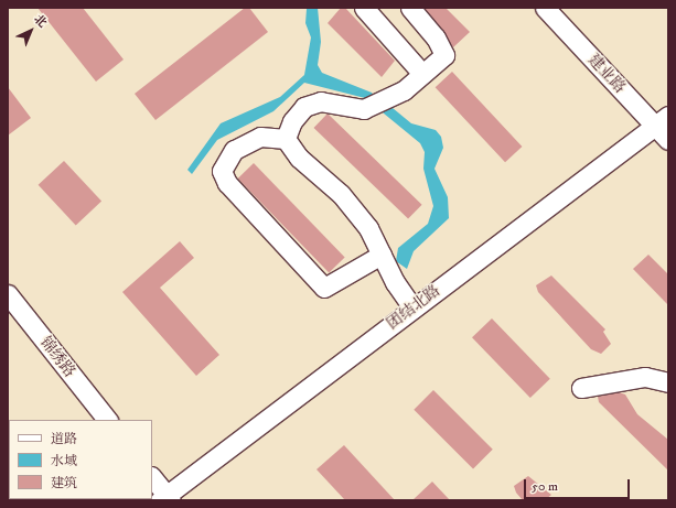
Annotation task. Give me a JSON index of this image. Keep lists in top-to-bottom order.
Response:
{
  "streets": {
    "street": ["建业路", "团结北路", "锦绣路"]
  },
  "crossings": [
    ["建业路", "团结北路"]
  ],
  "legend": ["道路", "水域", "建筑"],
  "scale_bar": "50 m",
  "north": "top right"
}
